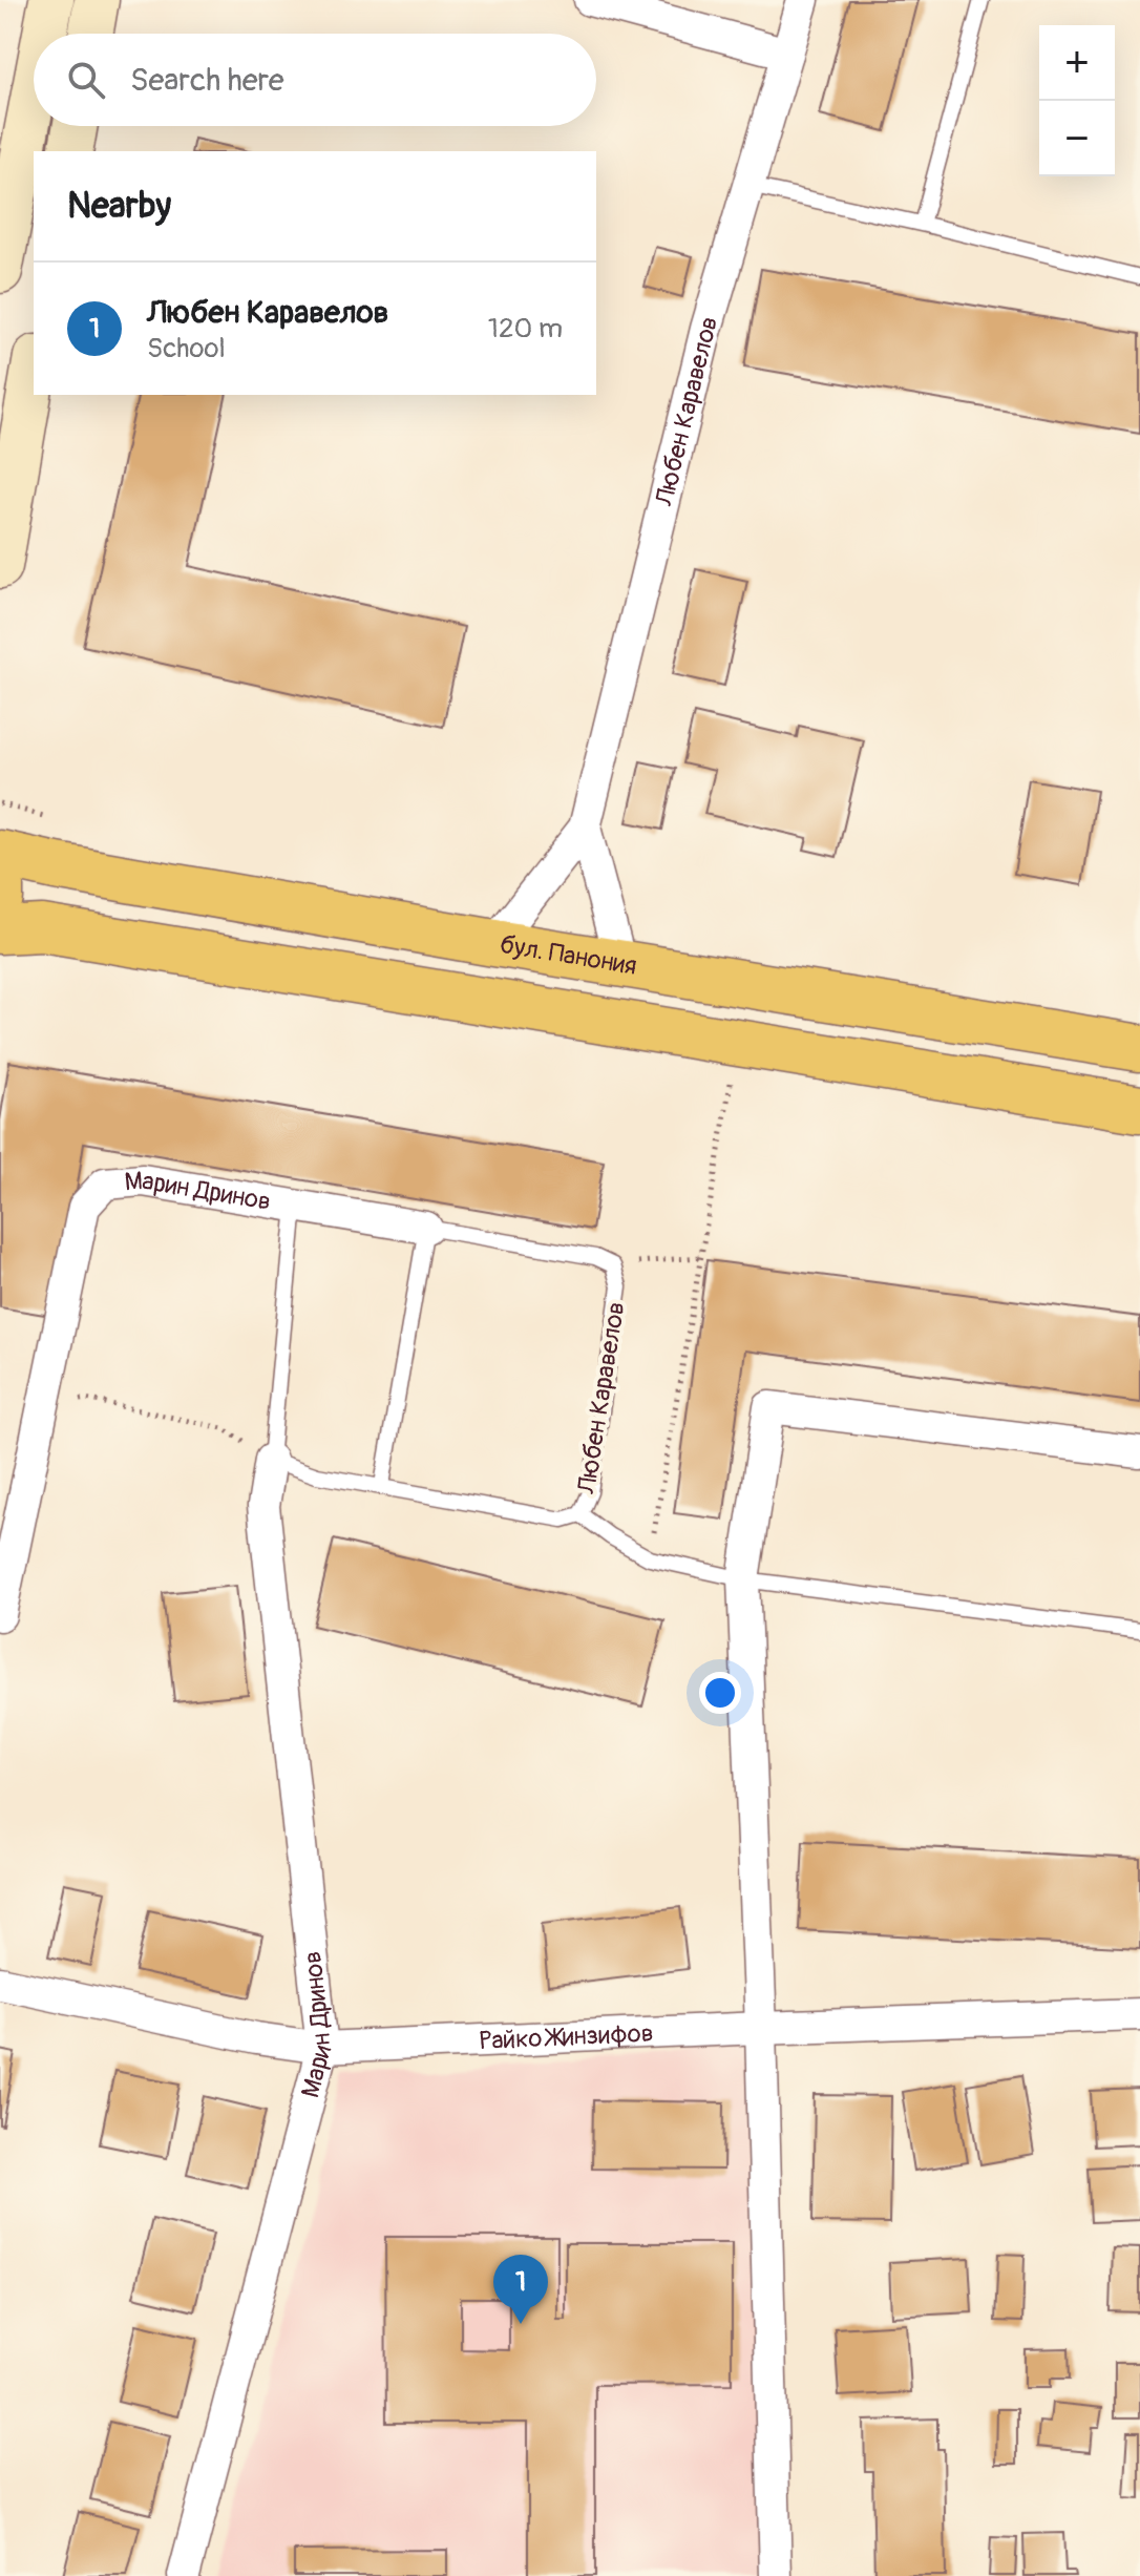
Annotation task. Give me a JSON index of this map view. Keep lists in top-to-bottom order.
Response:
{
  "streets": {
    "main road": ["бул. Панония"],
    "street": ["Любен Каравелов", "Марин Дринов", "Райко Жинзифов"]
  },
  "crossings": [
    ["Любен Каравелов", "бул. Панония"],
    ["Марин Дринов", "Райко Жинзифов"]
  ],
  "page": {
    "map_buttons": ["+", "−"],
    "search": "Search here",
    "heading": "Nearby",
    "list": [
      {
        "mark": "1",
        "name": "Любен Каравелов",
        "note": "School",
        "value": "120 m"
      }
    ],
    "pins": "1"
  }
}
